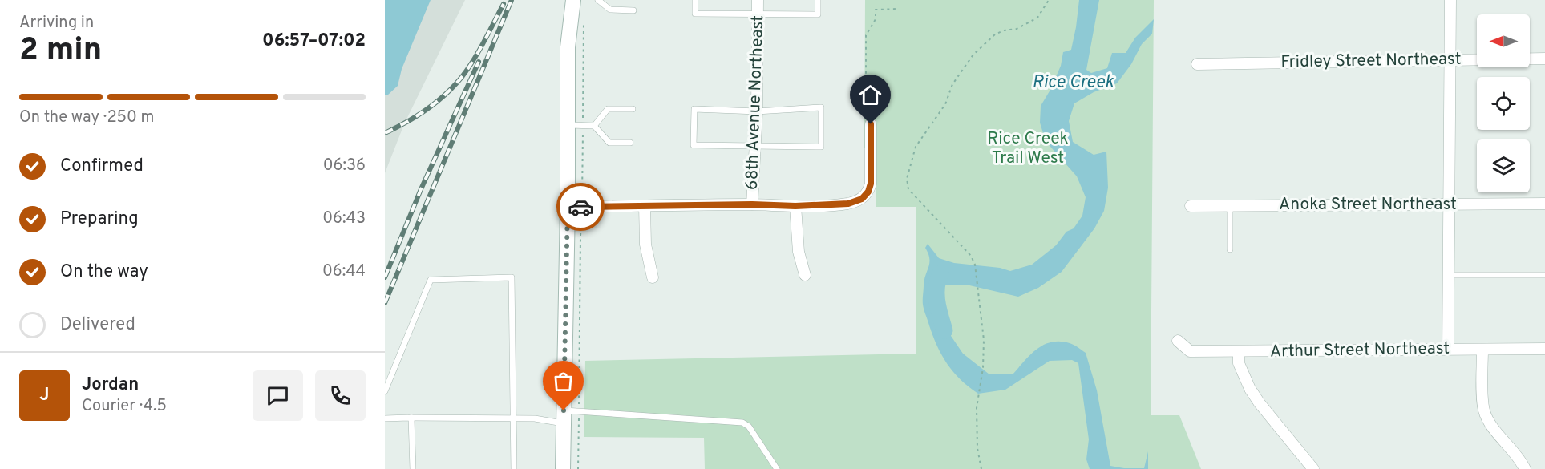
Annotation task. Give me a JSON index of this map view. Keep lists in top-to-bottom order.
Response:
{
  "streets": {
    "street": [
      "Fridley Street Northeast",
      "68th Avenue Northeast",
      "Anoka Street Northeast",
      "Arthur Street Northeast"
    ]
  },
  "water": ["Rice Creek"],
  "parks": ["Rice Creek Trail West"],
  "north": "left",
  "page": {
    "heading": ["2 min", "Arriving in", "06:57–07:02"],
    "panel": ["Jordan", "Courier · 4.5"],
    "bar": "On the way · 250 m",
    "list": [
      ["Confirmed", "06:36"],
      ["Preparing", "06:43"],
      ["On the way", "06:44"],
      "Delivered"
    ],
    "round": "J"
  }
}
